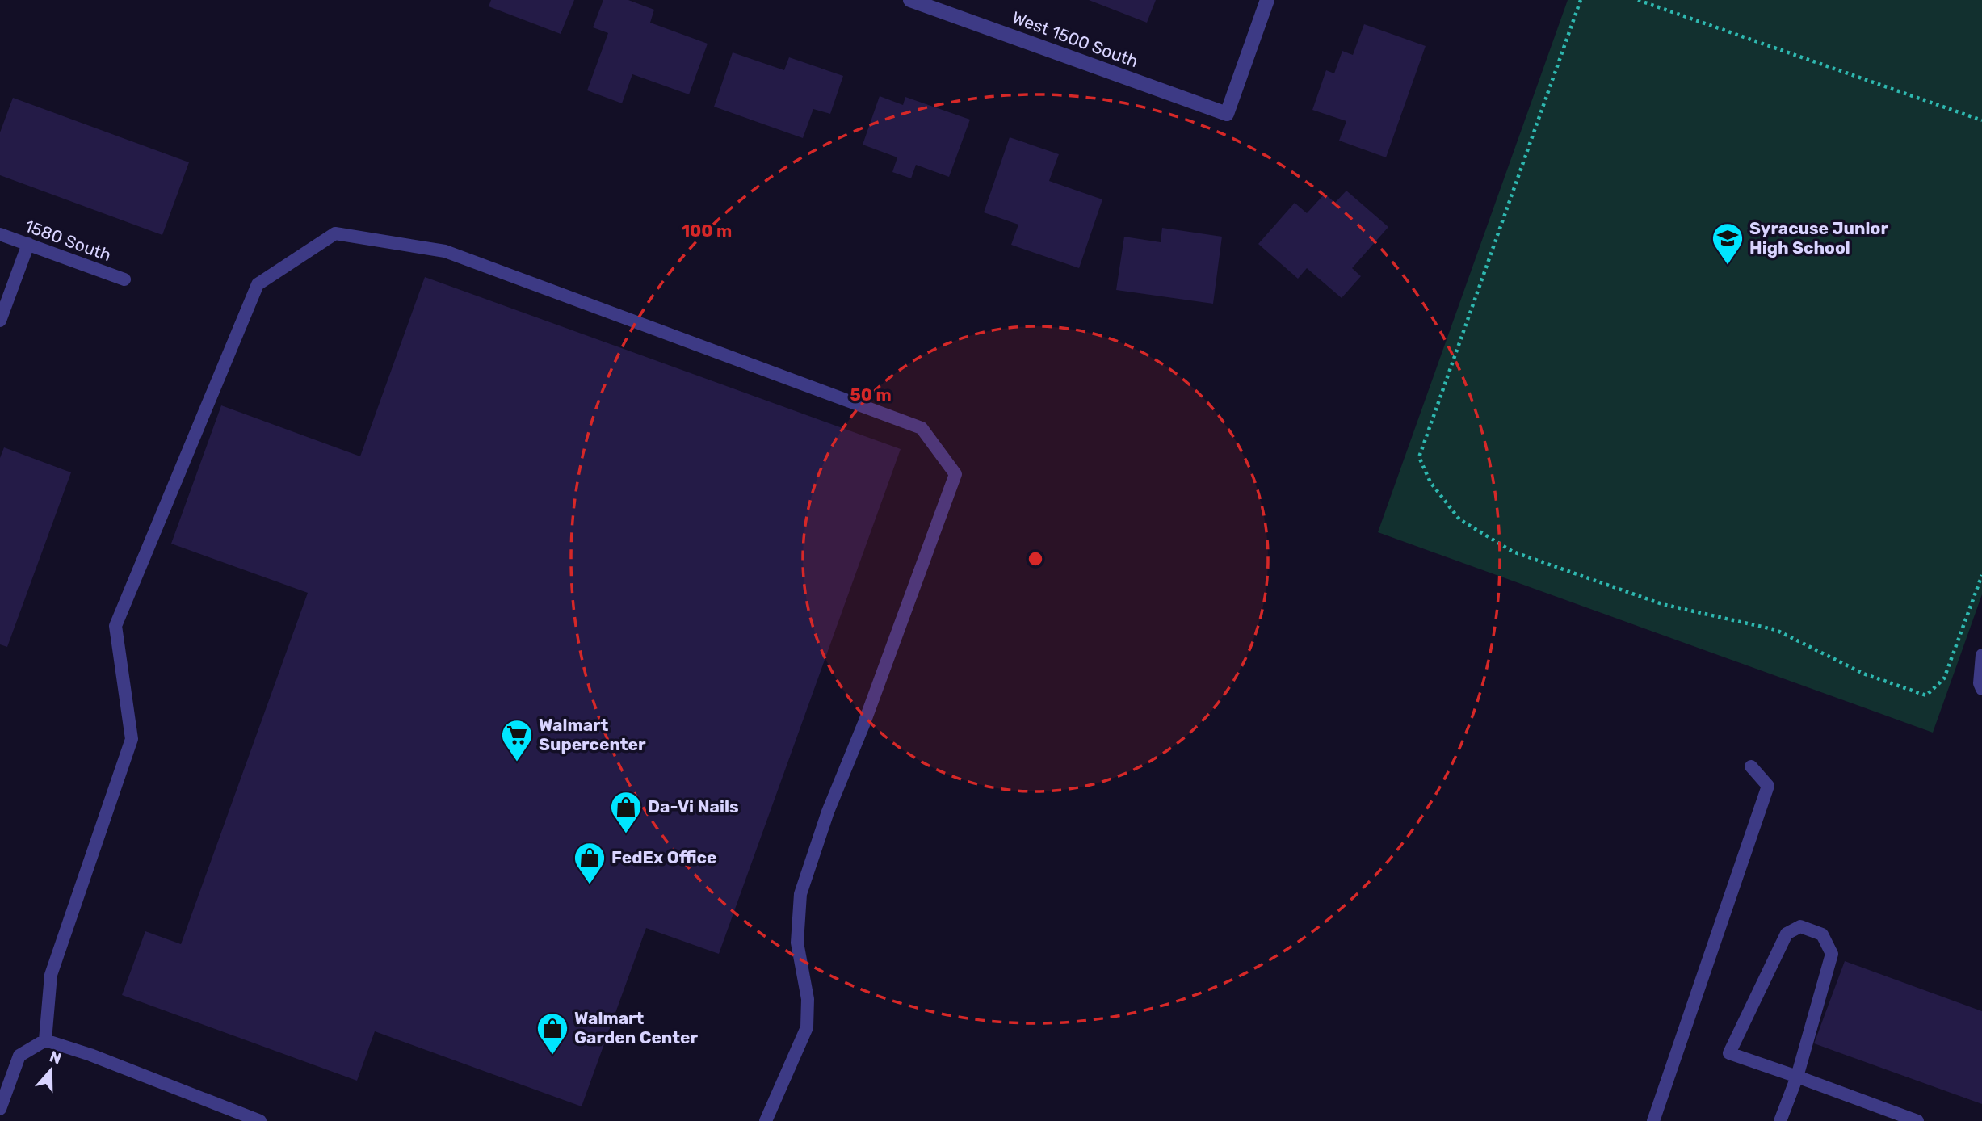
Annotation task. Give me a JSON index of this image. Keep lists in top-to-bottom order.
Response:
{
  "streets": {
    "street": ["West 1500 South"],
    "lane": ["1580 South"]
  },
  "places": {
    "school or university": ["Syracuse Junior High School"],
    "supermarket": ["Walmart Supercenter"],
    "shop": ["Da-Vi Nails", "FedEx Office", "Walmart Garden Center"]
  },
  "north": "top",
  "rings": ["100 m", "50 m"]
}
